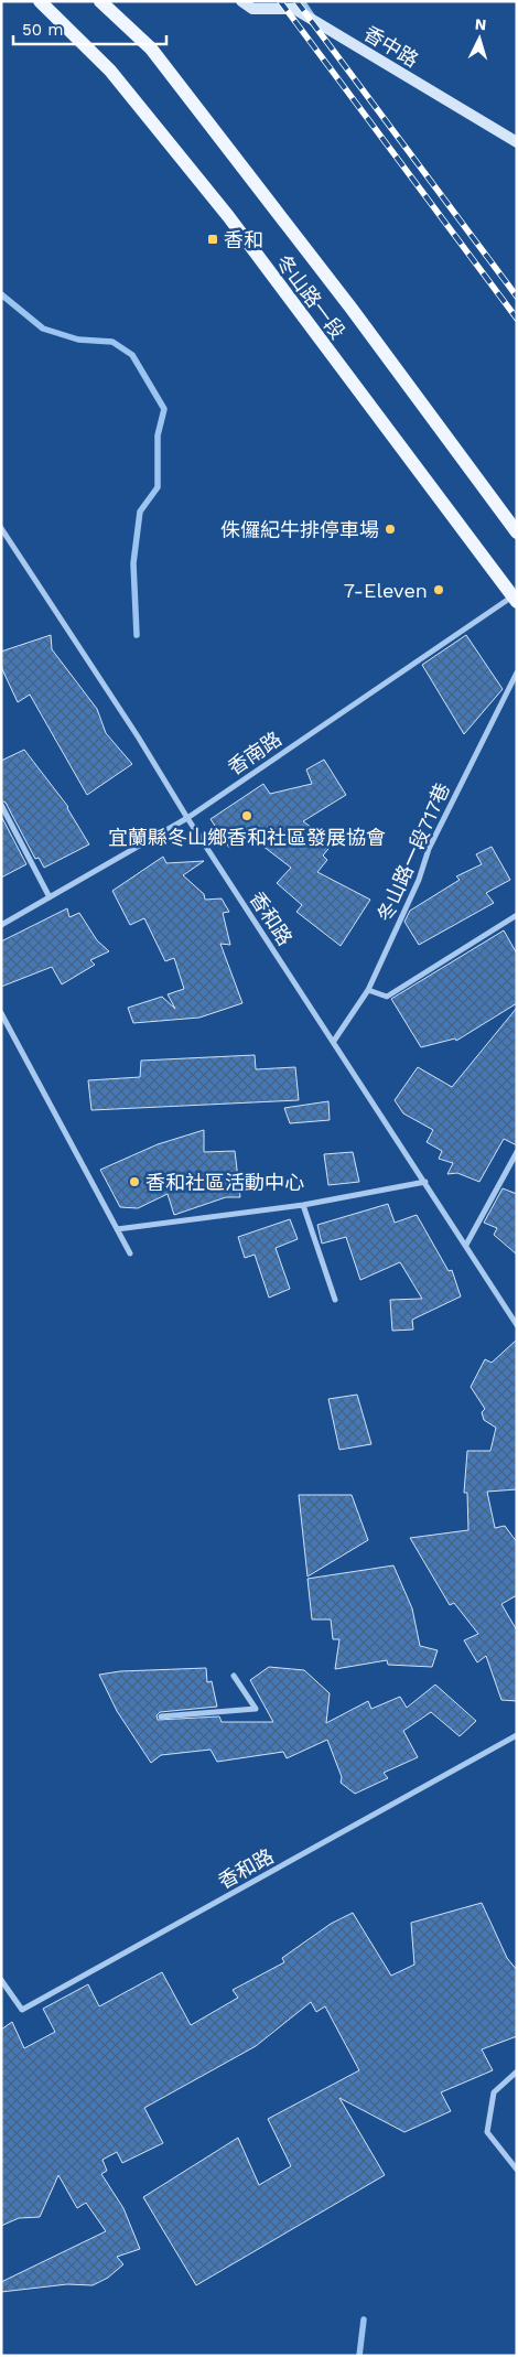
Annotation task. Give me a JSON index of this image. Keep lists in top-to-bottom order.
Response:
{
  "streets": {
    "main road": ["冬山路一段"],
    "street": [
      "香中路",
      "香南路",
      "冬山路一段717巷",
      "香和路"
    ]
  },
  "crossings": [
    ["冬山路一段", "香南路"],
    ["香南路", "香和路"],
    ["冬山路一段717巷", "香和路"]
  ],
  "places": {
    "transit": ["香和"],
    "other": [
      "侏儸紀牛排停車場",
      "7-Eleven",
      "宜蘭縣冬山鄉香和社區發展協會",
      "香和社區活動中心"
    ]
  },
  "scale_bar": "50 m",
  "north": "top"
}
